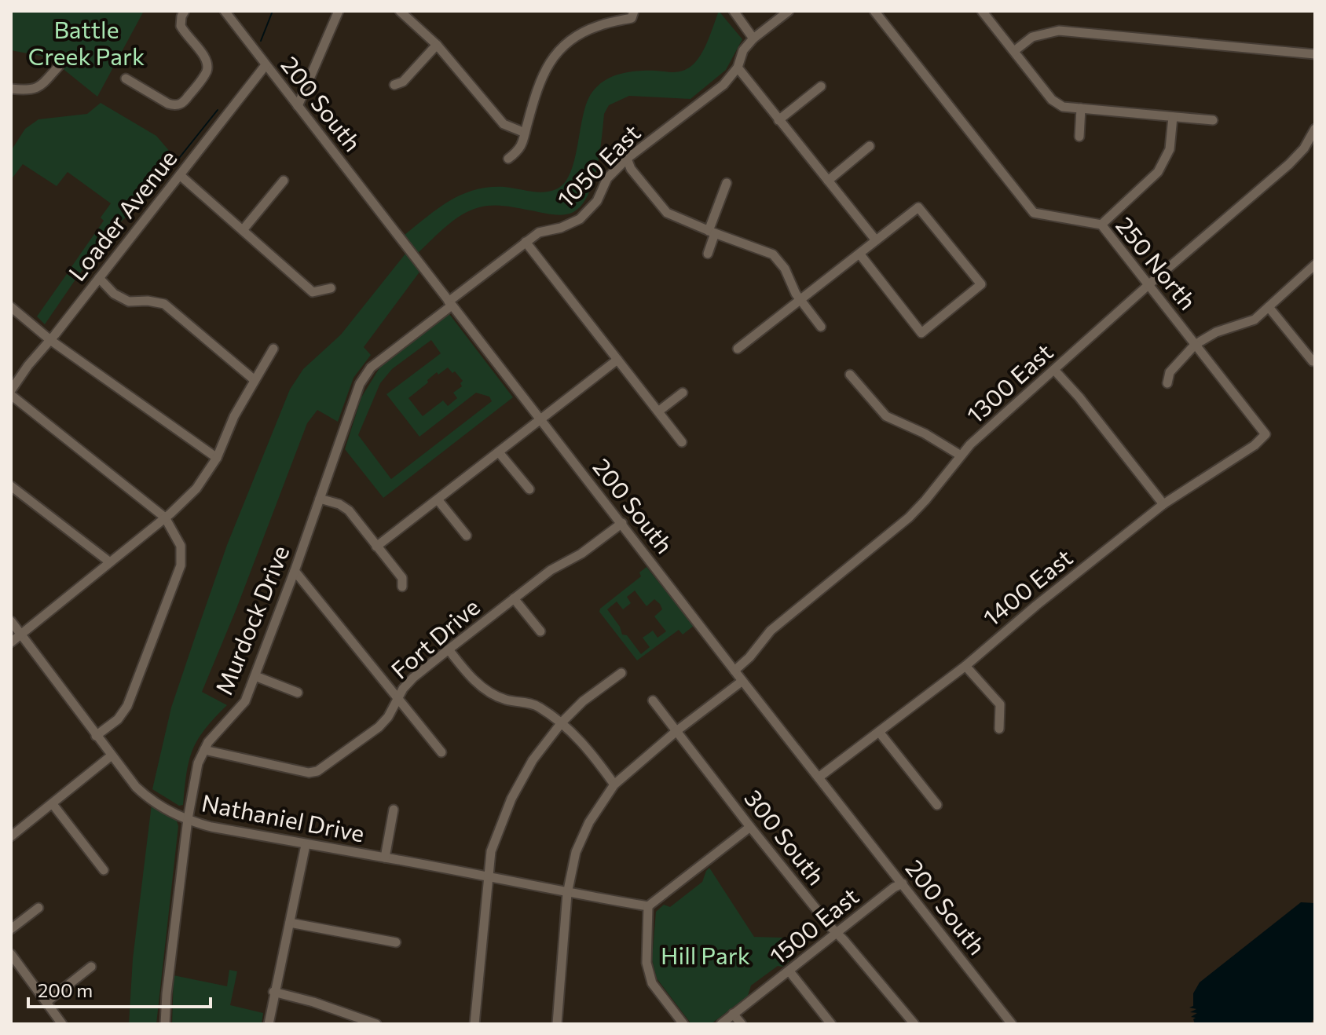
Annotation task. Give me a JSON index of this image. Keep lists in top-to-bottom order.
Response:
{
  "streets": {
    "street": [
      "200 South",
      "1050 East",
      "Loader Avenue",
      "250 North",
      "1300 East",
      "1400 East",
      "Murdock Drive",
      "Fort Drive",
      "Nathaniel Drive",
      "300 South",
      "1500 East"
    ]
  },
  "crossings": [
    ["200 South", "1050 East"],
    ["200 South", "Loader Avenue"],
    ["200 South", "1300 East"],
    ["200 South", "1400 East"],
    ["200 South", "Murdock Drive"],
    ["200 South", "Fort Drive"],
    ["200 South", "1500 East"],
    ["1050 East", "Murdock Drive"],
    ["250 North", "1300 East"],
    ["250 North", "1400 East"],
    ["Murdock Drive", "Fort Drive"],
    ["Murdock Drive", "Nathaniel Drive"],
    ["300 South", "1500 East"]
  ],
  "parks": ["Battle Creek Park", "Hill Park"],
  "scale_bar": "200 m"
}
